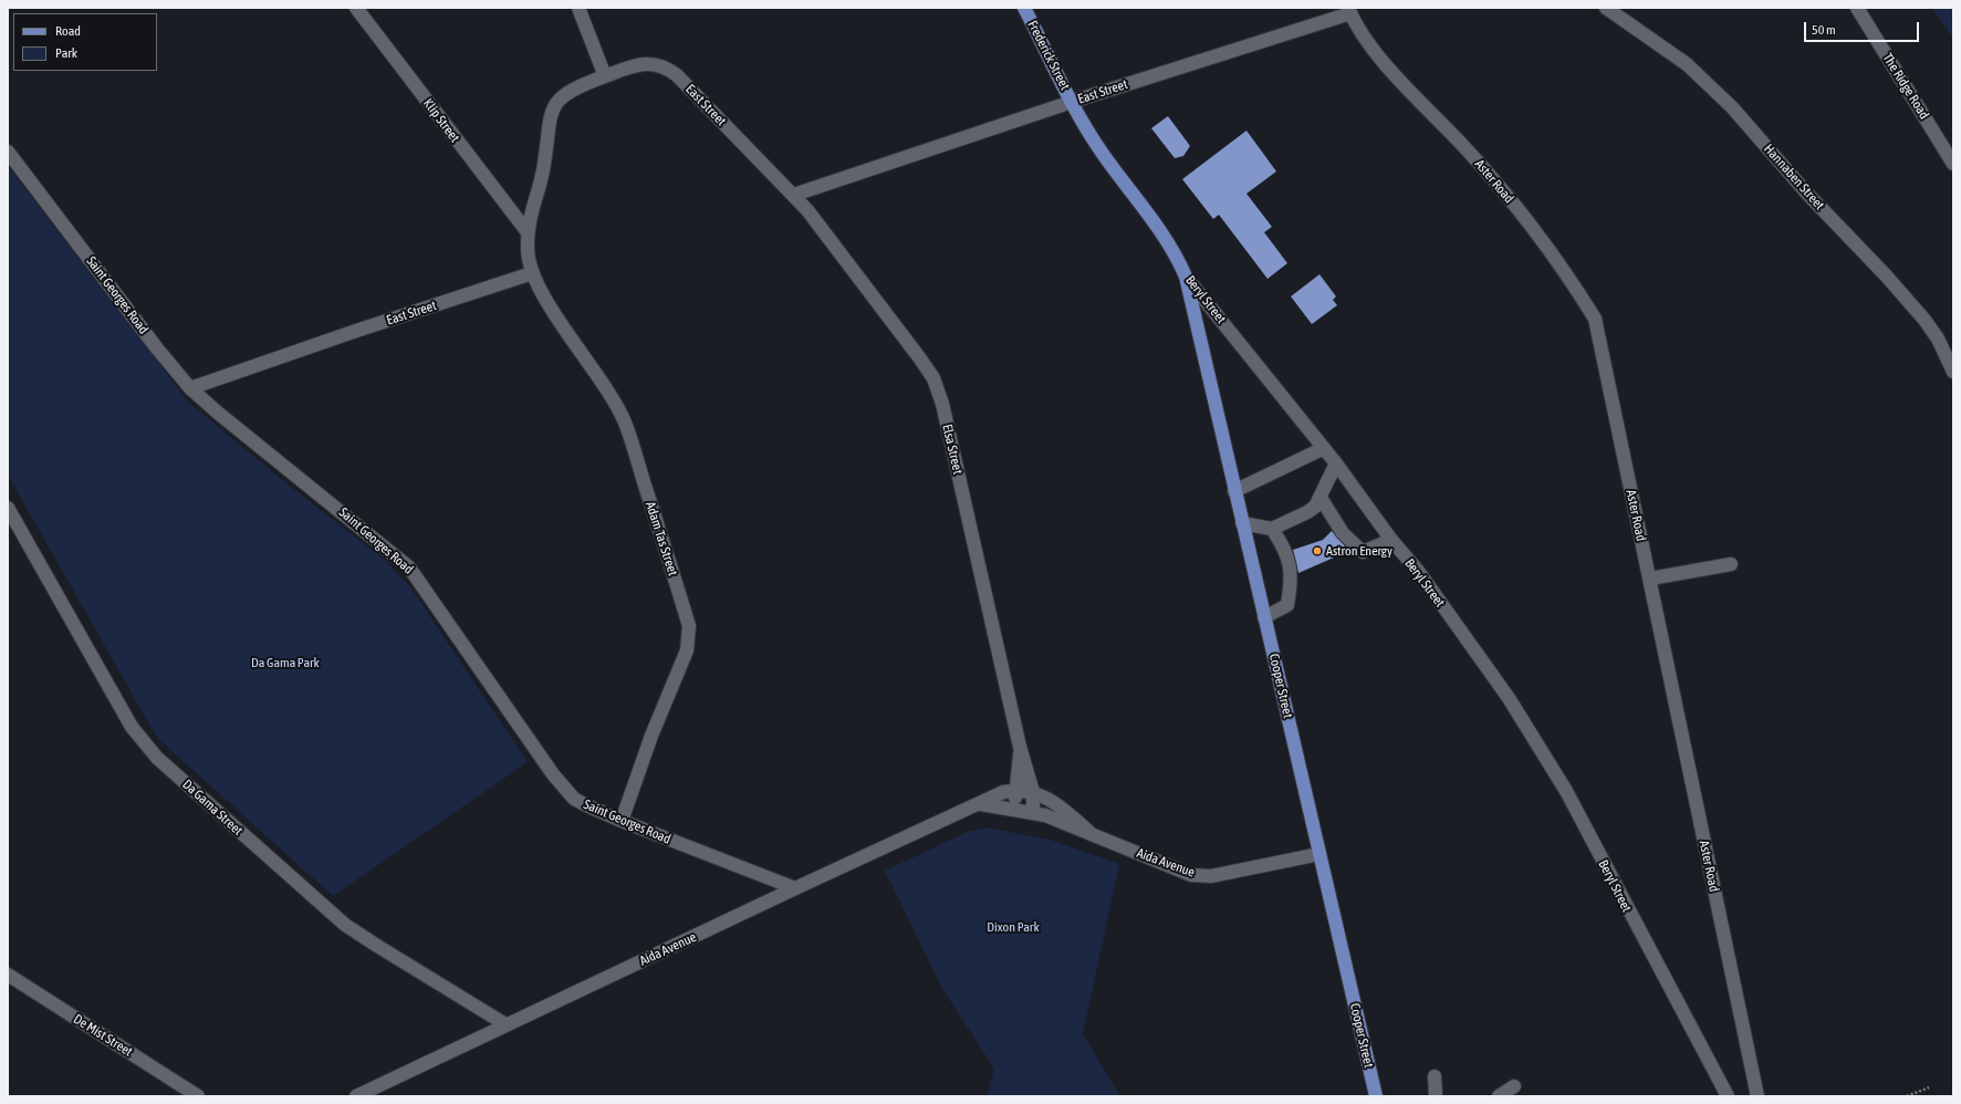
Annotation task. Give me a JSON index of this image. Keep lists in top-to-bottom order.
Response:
{
  "streets": {
    "main road": ["Frederick Street", "Beryl Street", "Cooper Street"],
    "street": [
      "The Ridge Road",
      "East Street",
      "Klip Street",
      "Hannaben Street",
      "Aster Road",
      "Saint Georges Road",
      "Elsa Street",
      "Adam Tas Street",
      "Da Gama Street",
      "Aida Avenue",
      "De Mist Street"
    ]
  },
  "crossings": [
    ["Frederick Street", "East Street"],
    ["Frederick Street", "Beryl Street"],
    ["East Street", "Klip Street"],
    ["East Street", "Aster Road"],
    ["East Street", "Saint Georges Road"],
    ["East Street", "Beryl Street"],
    ["East Street", "Elsa Street"],
    ["East Street", "Adam Tas Street"],
    ["Saint Georges Road", "Adam Tas Street"],
    ["Saint Georges Road", "Aida Avenue"],
    ["Beryl Street", "Cooper Street"],
    ["Elsa Street", "Aida Avenue"],
    ["Cooper Street", "Aida Avenue"],
    ["Da Gama Street", "Aida Avenue"]
  ],
  "parks": ["Da Gama Park", "Dixon Park"],
  "places": ["Astron Energy"],
  "legend": ["Road", "Park"],
  "scale_bar": "50 m"
}
